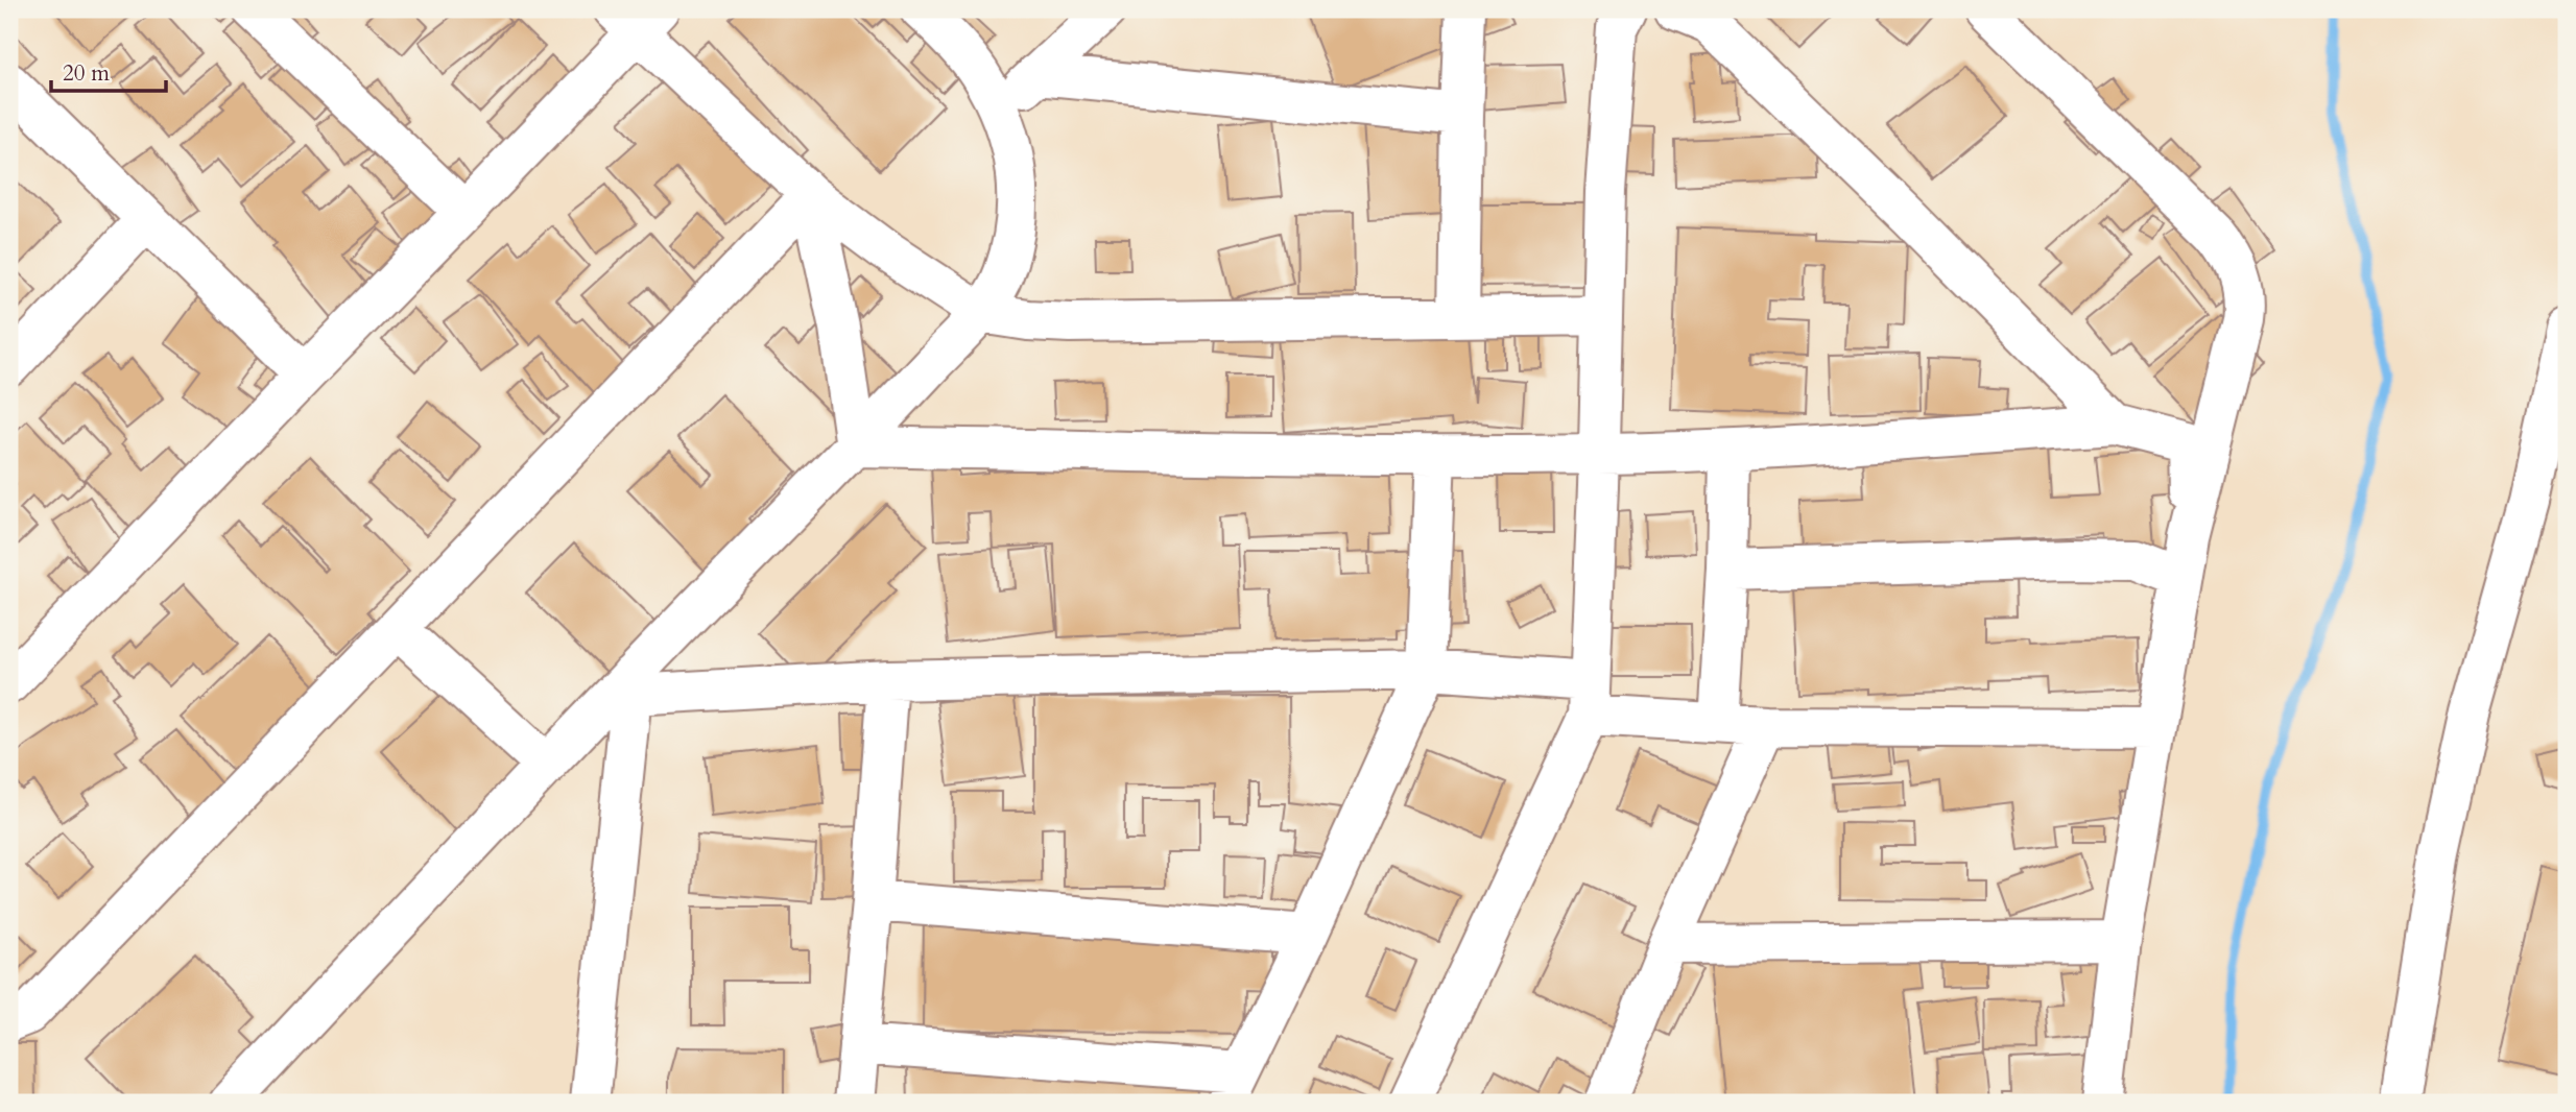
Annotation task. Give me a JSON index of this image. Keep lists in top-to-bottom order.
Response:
{
  "scale_bar": "20 m"
}
